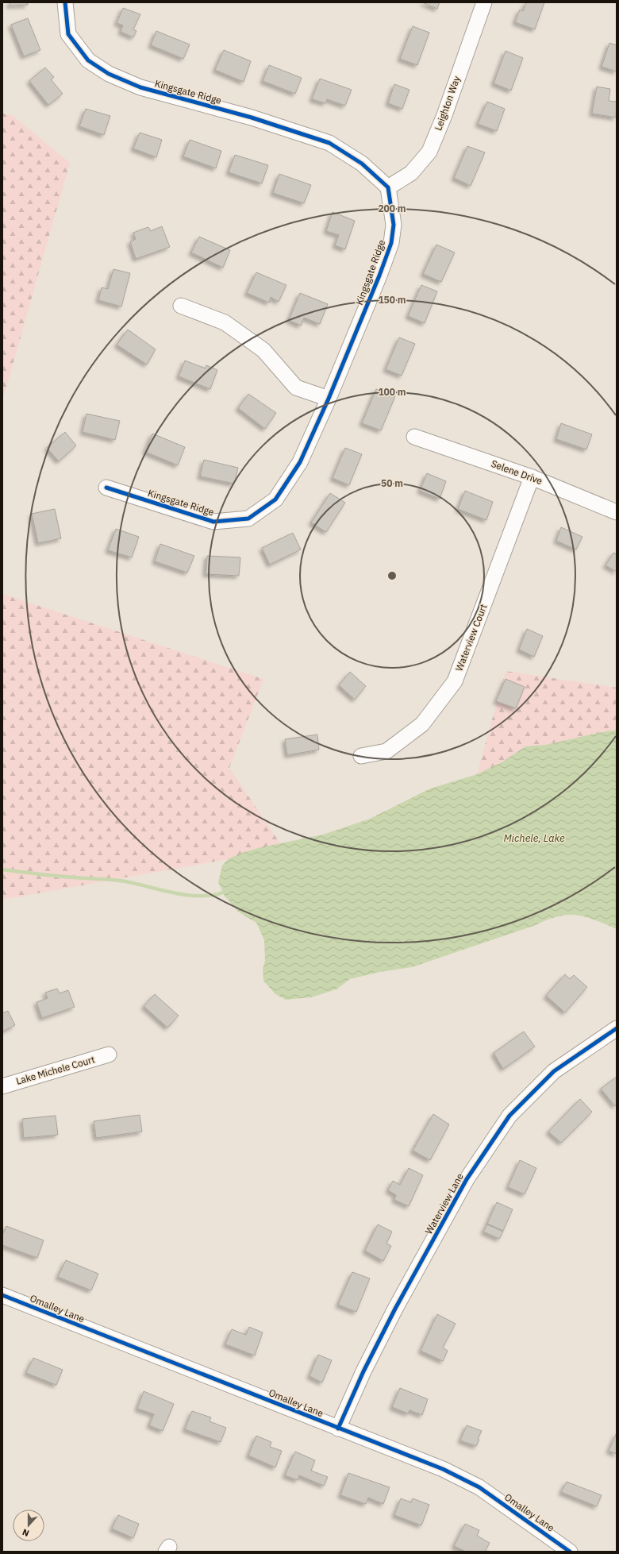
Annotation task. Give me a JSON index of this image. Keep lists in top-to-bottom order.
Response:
{
  "streets": {
    "street": [
      "Kingsgate Ridge",
      "Leighton Way",
      "Selene Drive",
      "Waterview Court",
      "Lake Michele Court",
      "Waterview Lane",
      "Omalley Lane"
    ]
  },
  "crossings": [
    ["Kingsgate Ridge", "Leighton Way"],
    ["Selene Drive", "Waterview Court"],
    ["Waterview Lane", "Omalley Lane"]
  ],
  "water": ["Michele, Lake"],
  "north": "bottom",
  "rings": [
    "200 m",
    "150 m",
    "100 m",
    "50 m"
  ]
}
